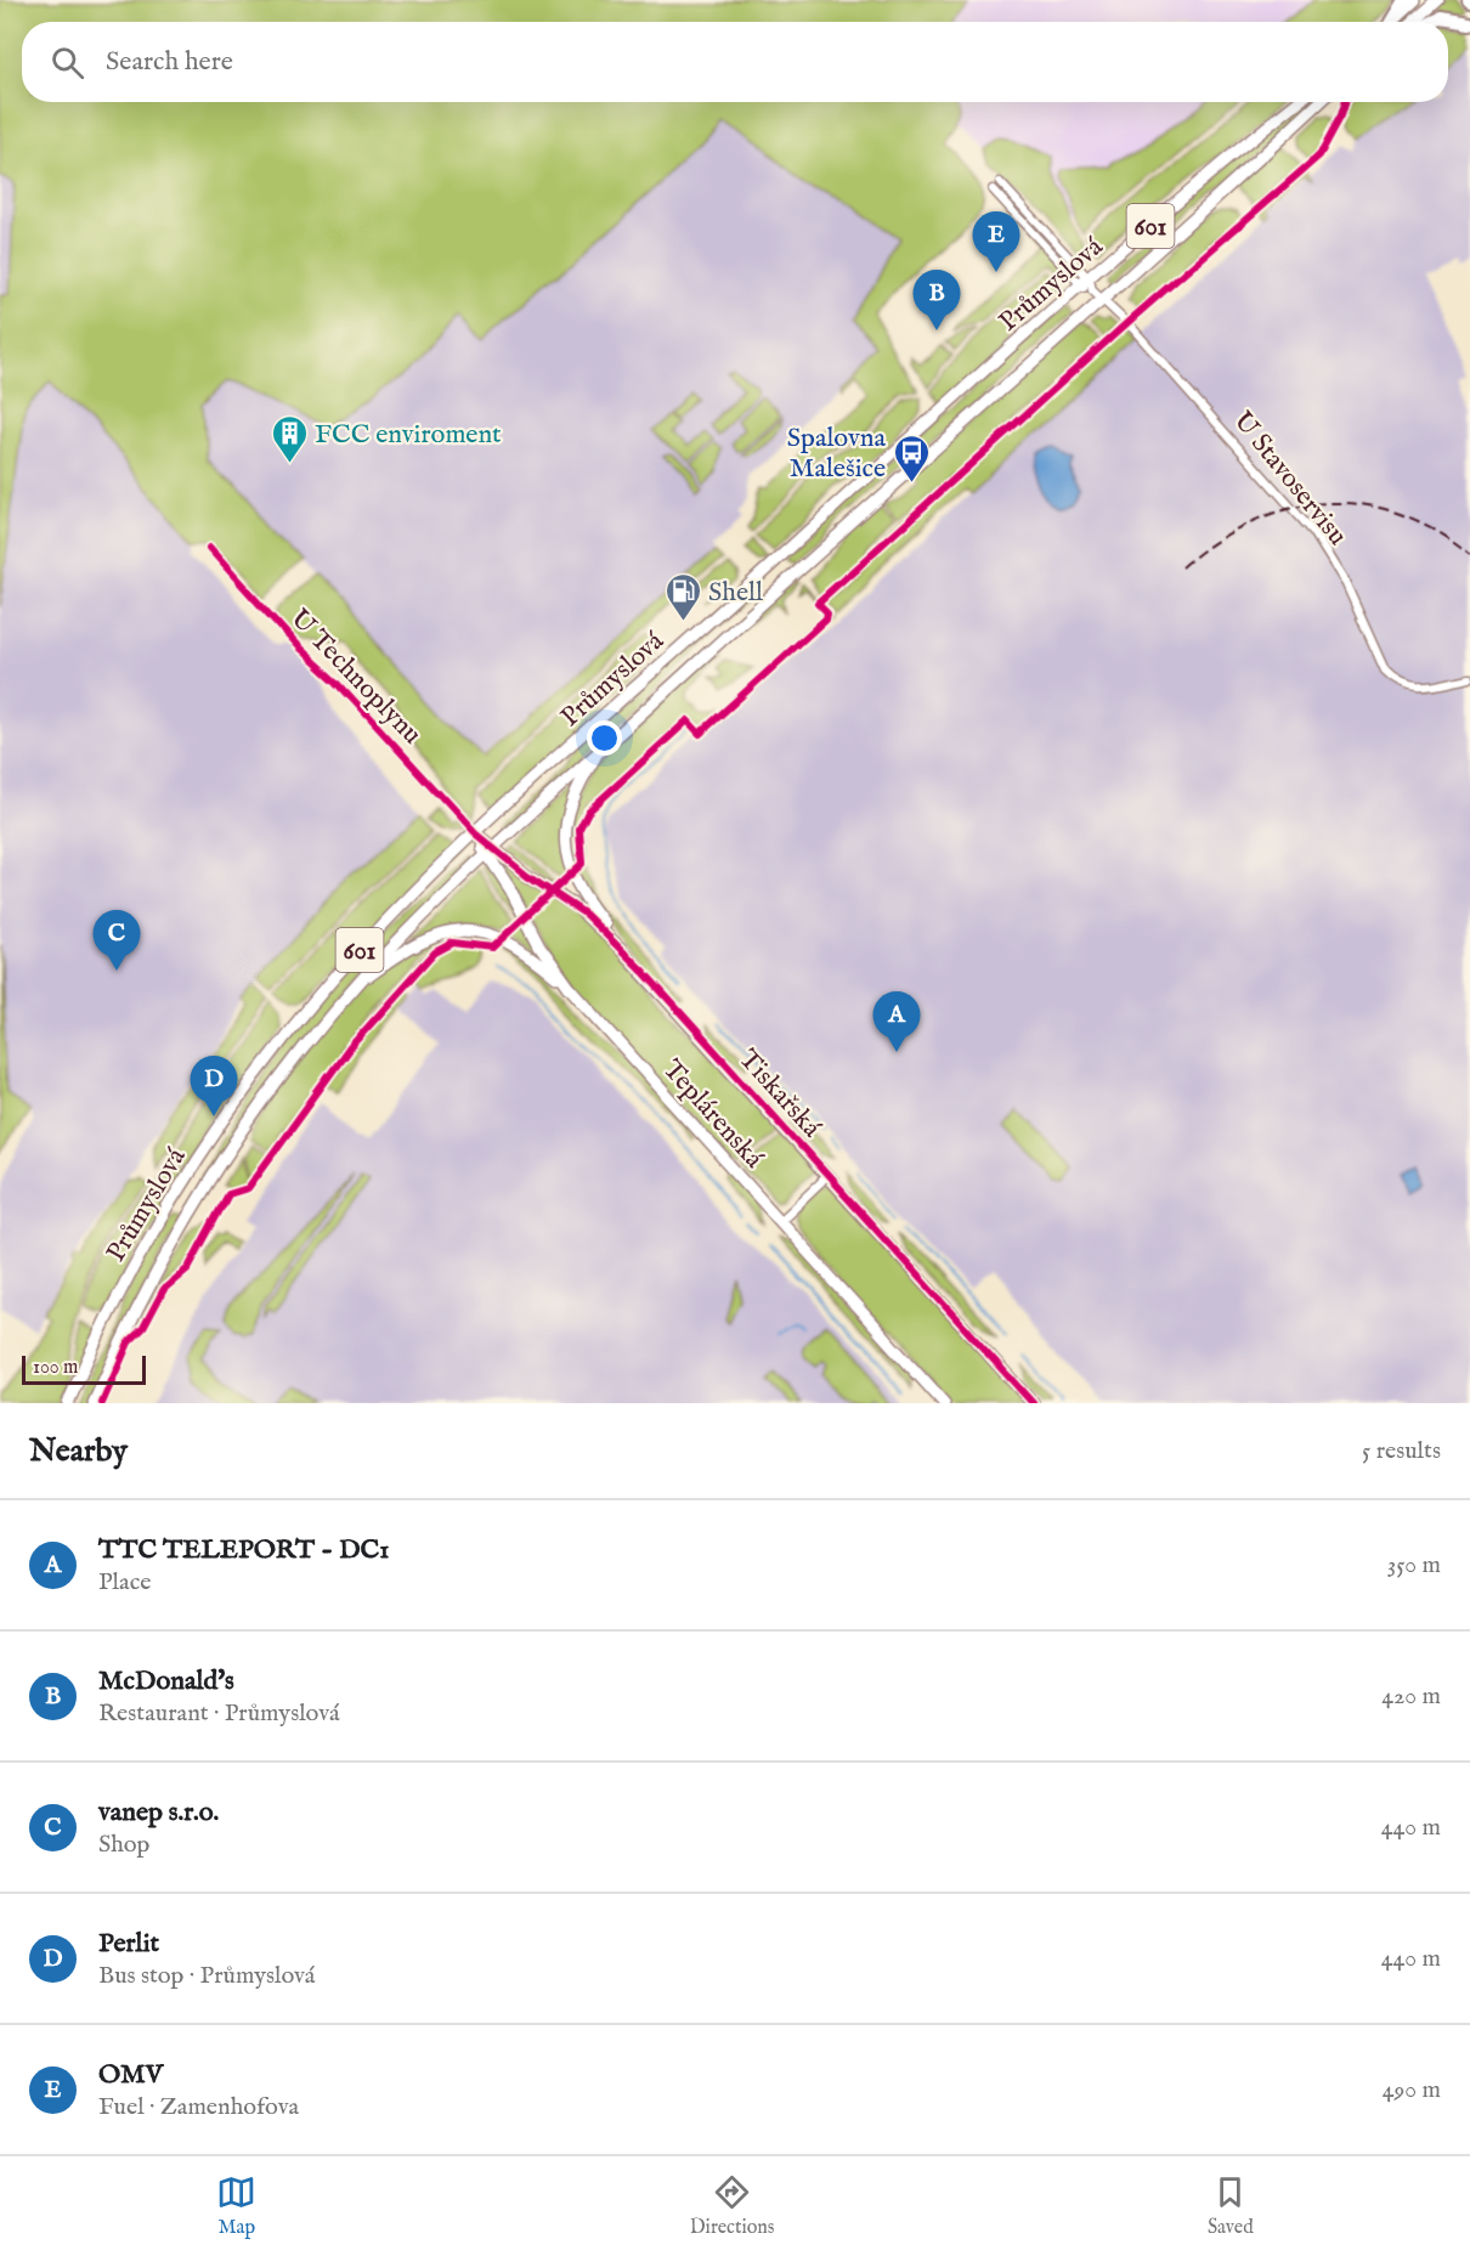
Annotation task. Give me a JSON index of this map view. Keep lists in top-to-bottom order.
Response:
{
  "streets": {
    "main road": [
      "601",
      "Průmyslová",
      "Tiskařská",
      "Teplárenská"
    ],
    "street": ["U Stavoservisu", "U Technoplynu"]
  },
  "crossings": [
    ["Průmyslová", "U Stavoservisu"],
    ["Průmyslová", "U Technoplynu"],
    ["Průmyslová", "Tiskařská"],
    ["Průmyslová", "Teplárenská"],
    ["U Technoplynu", "Teplárenská"],
    ["Tiskařská", "Teplárenská"]
  ],
  "places": {
    "building": ["FCC enviroment"],
    "bus stop": ["Spalovna Malešice"],
    "fuel station": ["Shell"]
  },
  "scale_bar": "100 m",
  "page": {
    "search": "Search here",
    "pins": [
      "E",
      "B",
      "C",
      "A",
      "D"
    ],
    "scale": "100 m",
    "heading": ["Nearby", "5 results"],
    "list": [
      {
        "mark": "A",
        "name": "TTC TELEPORT - DC1",
        "note": "Place",
        "value": "350 m"
      },
      {
        "mark": "B",
        "name": "McDonald's",
        "note": "Restaurant · Průmyslová",
        "value": "420 m"
      },
      {
        "mark": "C",
        "name": "vanep s.r.o.",
        "note": "Shop",
        "value": "440 m"
      },
      {
        "mark": "D",
        "name": "Perlit",
        "note": "Bus stop · Průmyslová",
        "value": "440 m"
      },
      {
        "mark": "E",
        "name": "OMV",
        "note": "Fuel · Zamenhofova",
        "value": "490 m"
      }
    ],
    "nav": ["Map", "Directions", "Saved"]
  }
}
